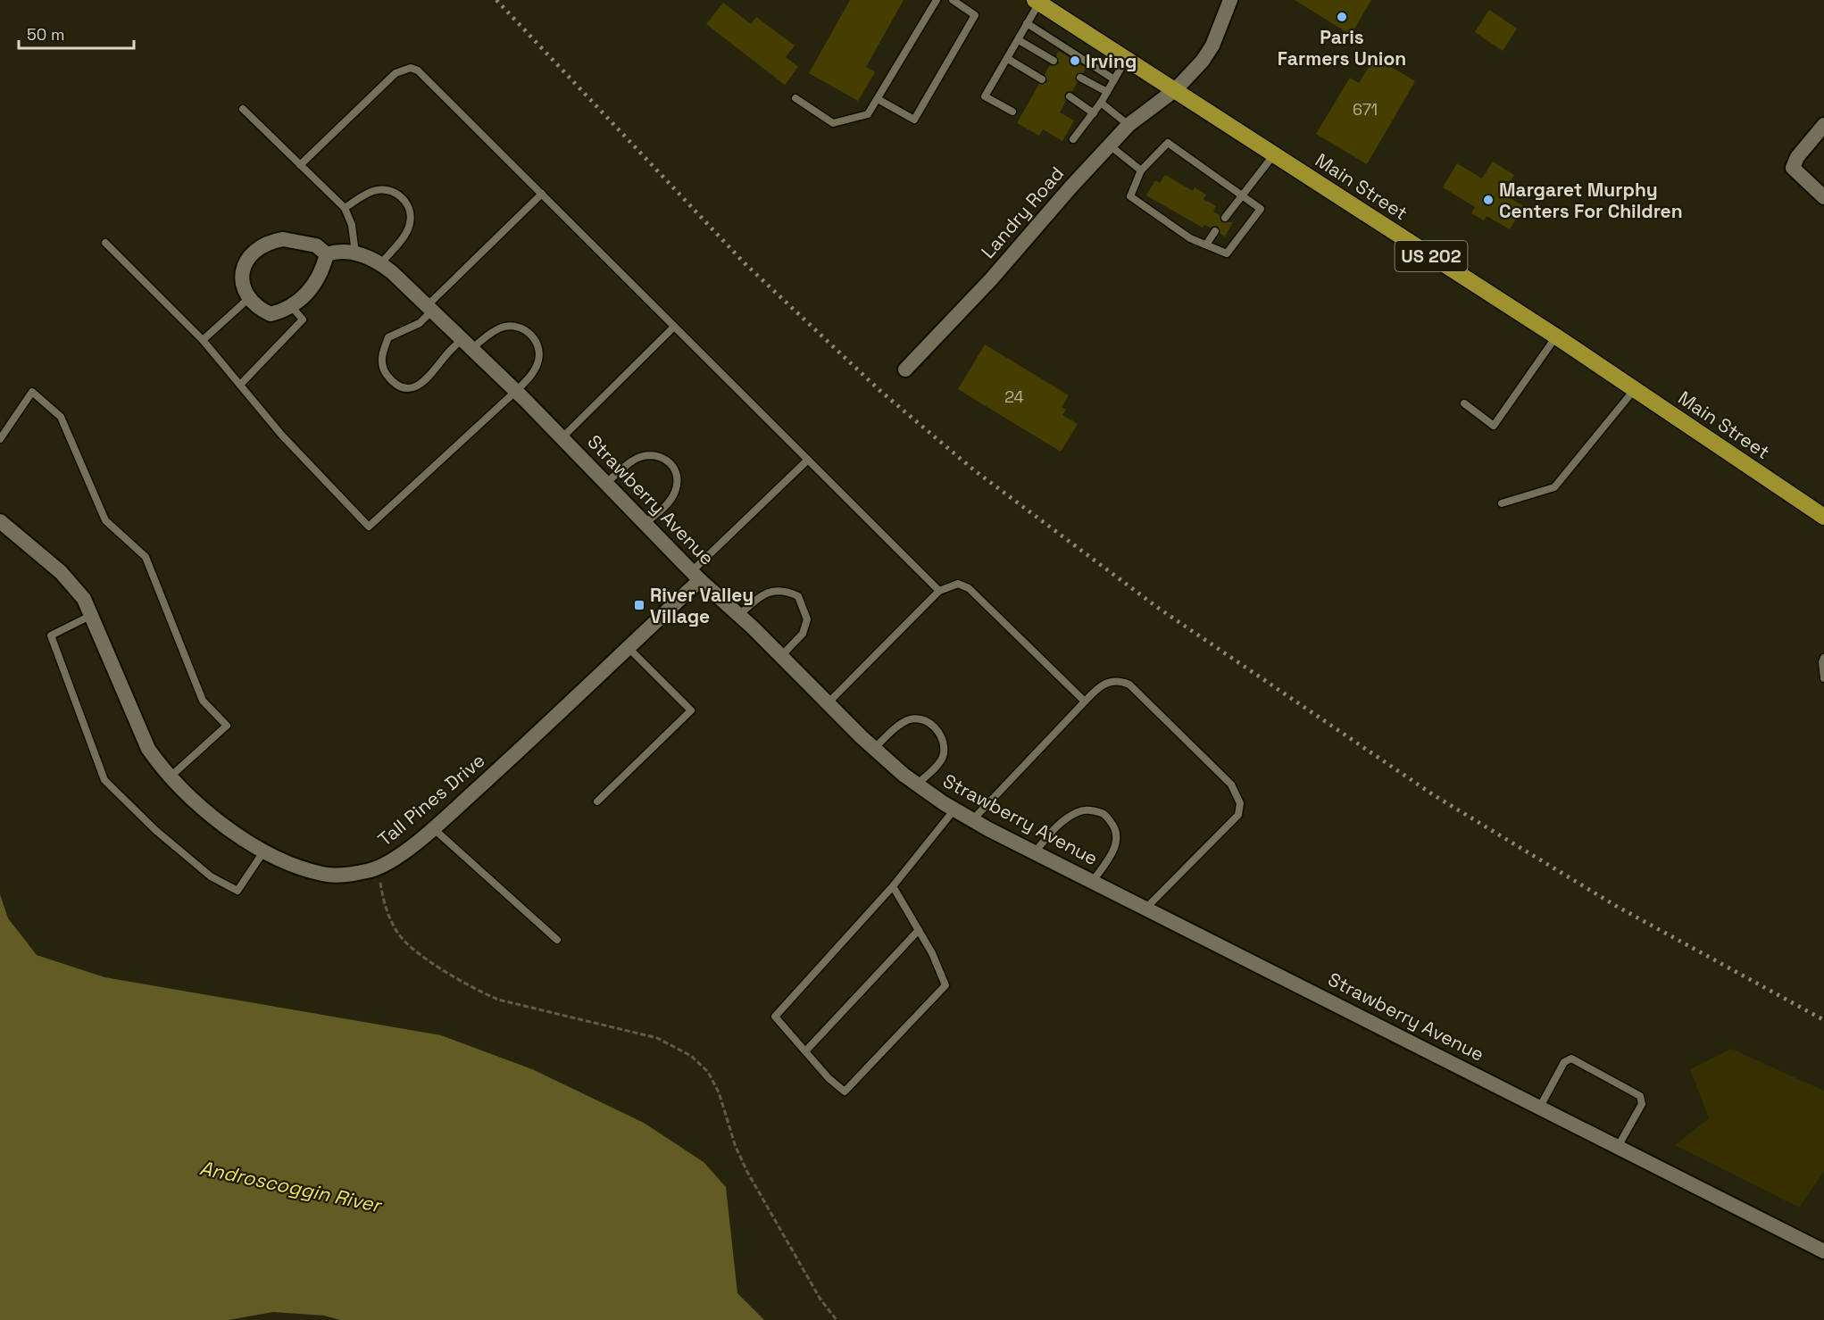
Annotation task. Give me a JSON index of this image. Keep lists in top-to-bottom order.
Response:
{
  "streets": {
    "highway": ["Main Street", "US 202"],
    "street": ["Landry Road", "Strawberry Avenue", "Tall Pines Drive"]
  },
  "crossings": [
    ["Main Street", "Landry Road"],
    ["Strawberry Avenue", "Tall Pines Drive"]
  ],
  "water": ["Androscoggin River"],
  "places": {
    "other": ["Paris Farmers Union", "Irving", "Margaret Murphy Centers For Children"],
    "transit": ["River Valley Village"]
  },
  "house_numbers": ["671", "24"],
  "scale_bar": "50 m"
}
